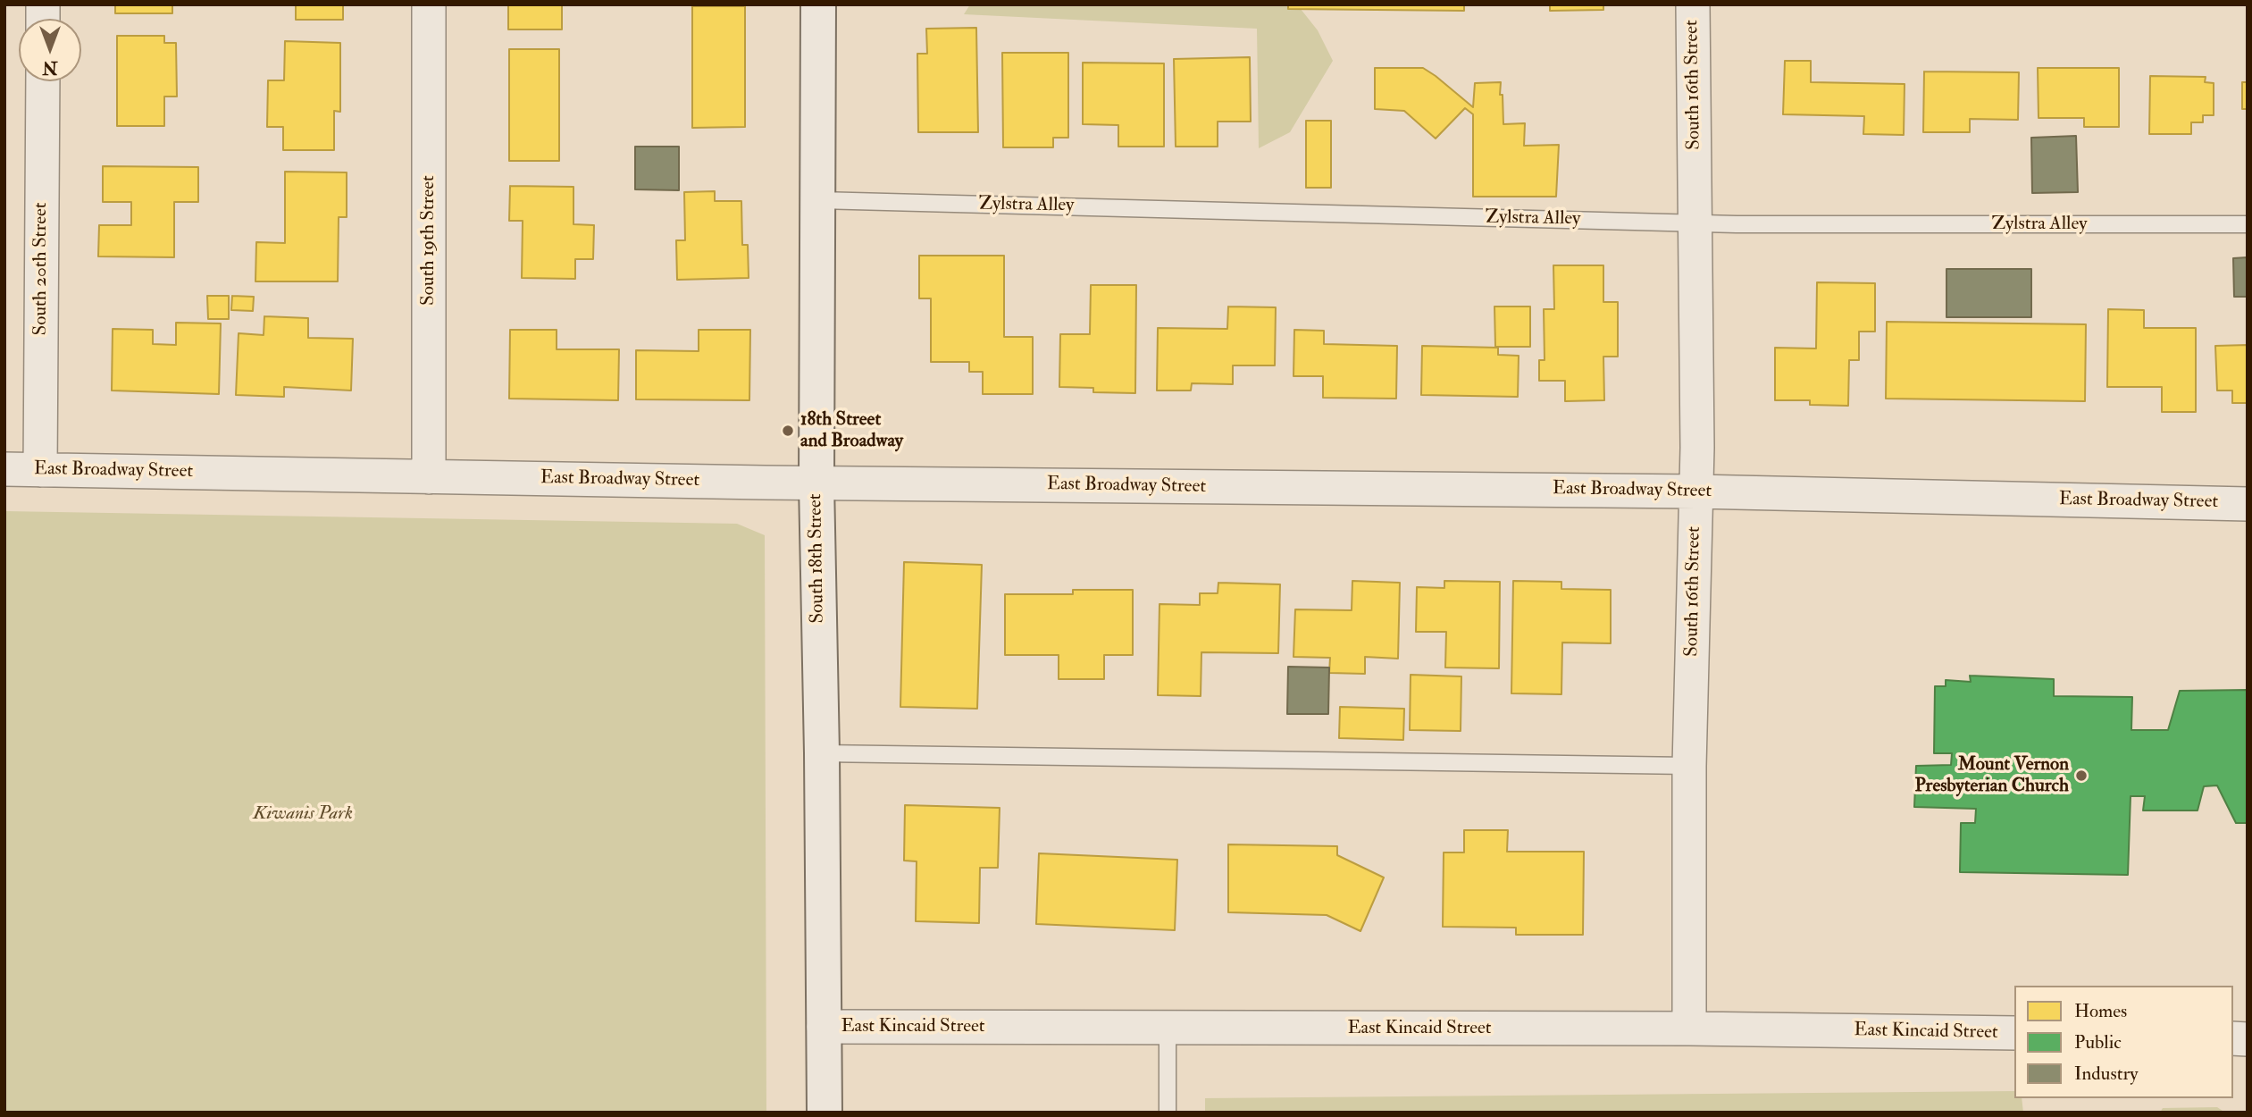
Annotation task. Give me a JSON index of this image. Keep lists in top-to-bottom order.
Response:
{
  "streets": {
    "street": [
      "South 16th Street",
      "South 19th Street",
      "South 20th Street",
      "East Broadway Street",
      "South 18th Street",
      "East Kincaid Street"
    ],
    "lane": ["Zylstra Alley"]
  },
  "crossings": [
    ["South 16th Street", "Zylstra Alley"],
    ["South 16th Street", "East Broadway Street"],
    ["South 16th Street", "East Kincaid Street"],
    ["Zylstra Alley", "South 18th Street"],
    ["South 19th Street", "East Broadway Street"],
    ["South 20th Street", "East Broadway Street"],
    ["East Broadway Street", "South 18th Street"],
    ["South 18th Street", "East Kincaid Street"]
  ],
  "parks": ["Kiwanis Park"],
  "places": ["18th Street and Broadway", "Mount Vernon Presbyterian Church"],
  "legend": ["Homes", "Public", "Industry"],
  "north": "bottom"
}
